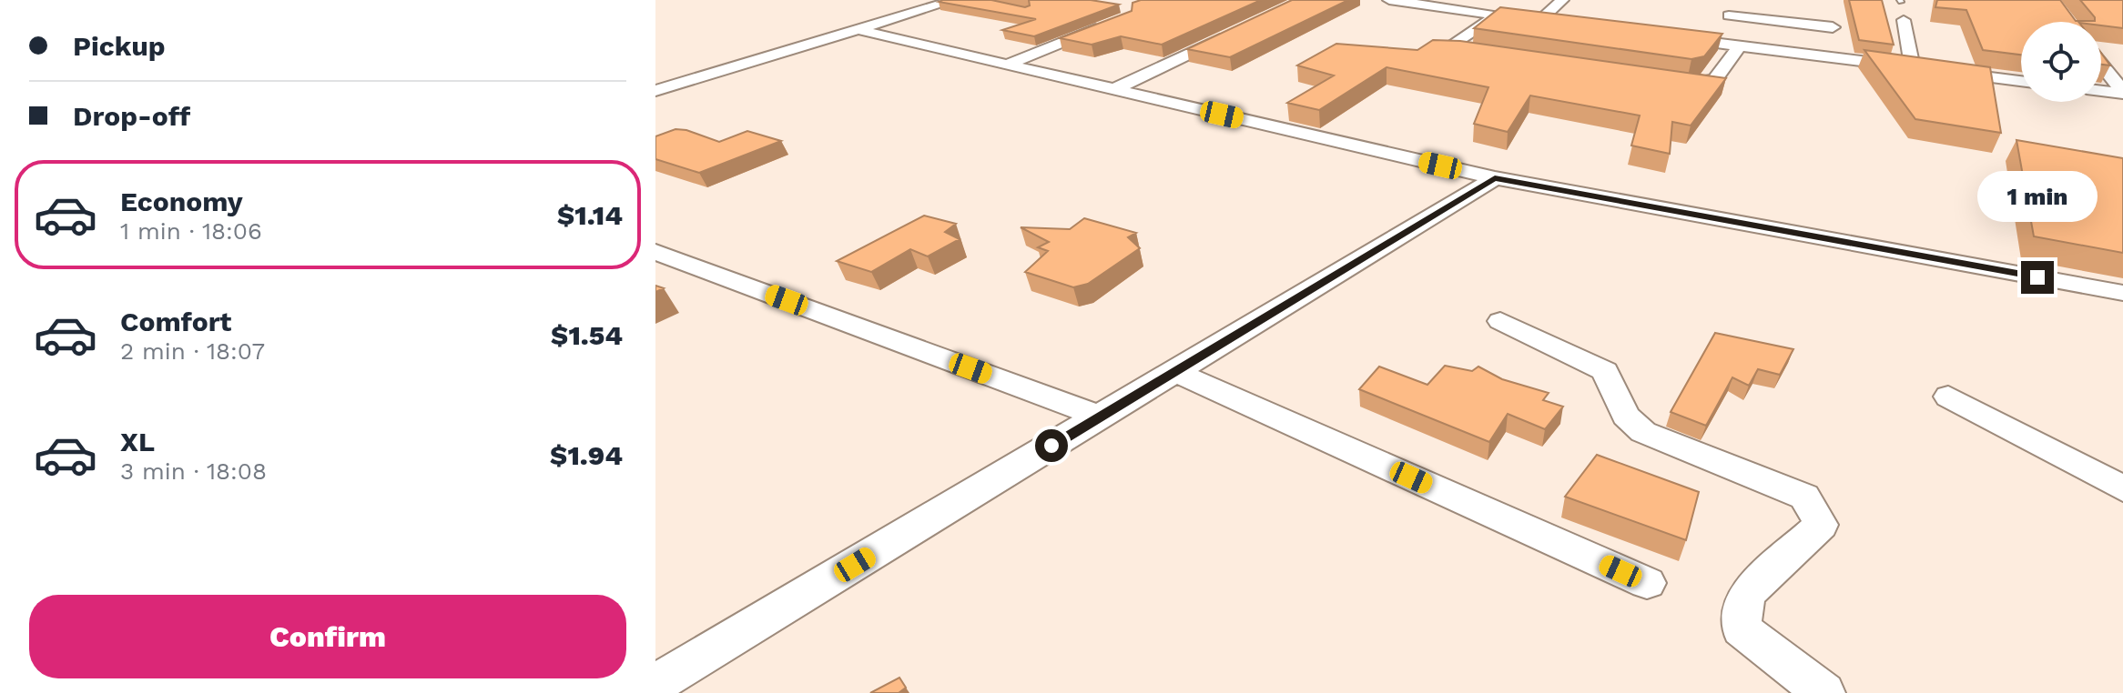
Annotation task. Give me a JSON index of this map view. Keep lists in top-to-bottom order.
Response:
{
  "page": {
    "banner": ["Pickup", "Drop-off"],
    "list": [
      {
        "name": "Economy",
        "note": "1 min · 18:06",
        "value": "$1.14"
      },
      {
        "name": "Comfort",
        "note": "2 min · 18:07",
        "value": "$1.54"
      },
      {
        "name": "XL",
        "note": "3 min · 18:08",
        "value": "$1.94"
      }
    ],
    "bubble": "1 min",
    "buttons": "Confirm"
  }
}
